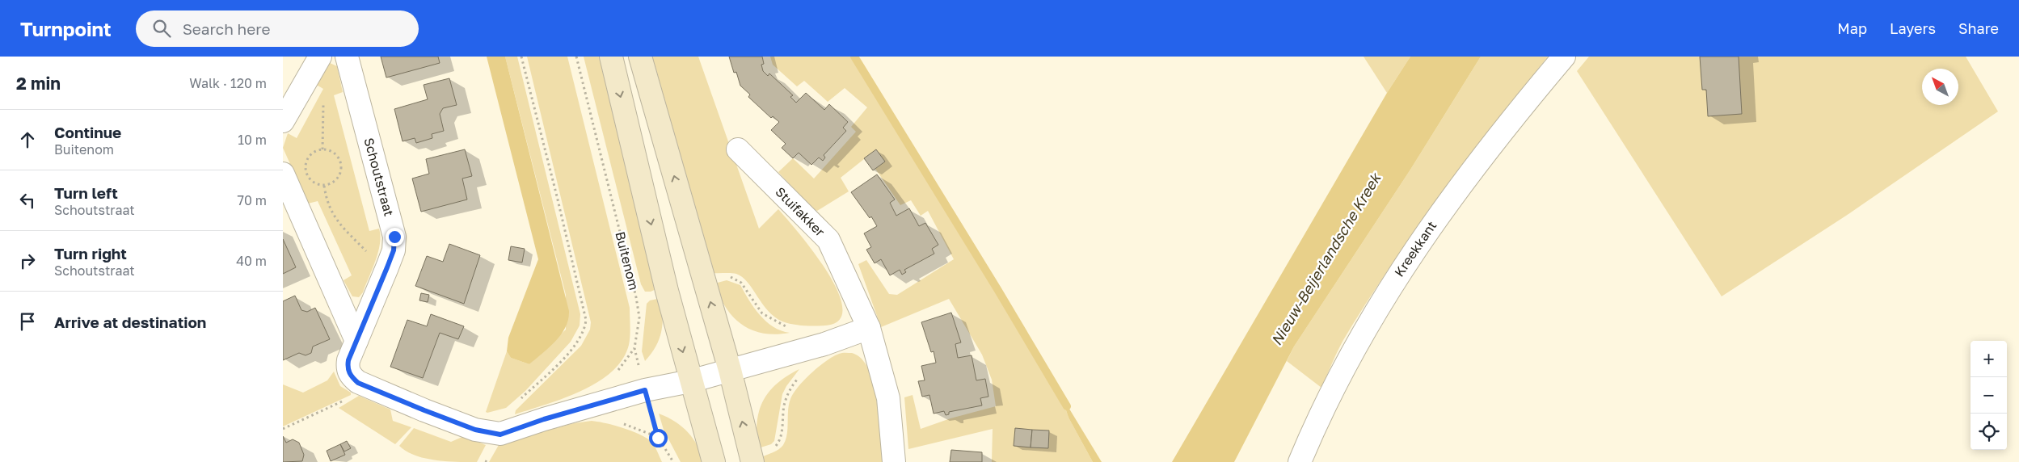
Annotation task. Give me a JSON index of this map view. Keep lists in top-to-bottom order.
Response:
{
  "streets": {
    "street": ["Schoutstraat", "Stuifakker", "Kreekkant"],
    "path": ["Buitenom"]
  },
  "crossings": [
    ["Schoutstraat", "Buitenom"]
  ],
  "water": ["Nieuw-Beijerlandsche Kreek"],
  "north": "top left",
  "page": {
    "header": "Turnpoint",
    "search": "Search here",
    "nav": ["Map", "Layers", "Share"],
    "heading": ["2 min", "Walk · 120 m"],
    "list": [
      ["Continue", "Buitenom", "10 m"],
      ["Turn left", "Schoutstraat", "70 m"],
      ["Turn right", "Schoutstraat", "40 m"],
      "Arrive at destination"
    ],
    "map_buttons": ["+", "−"]
  }
}
